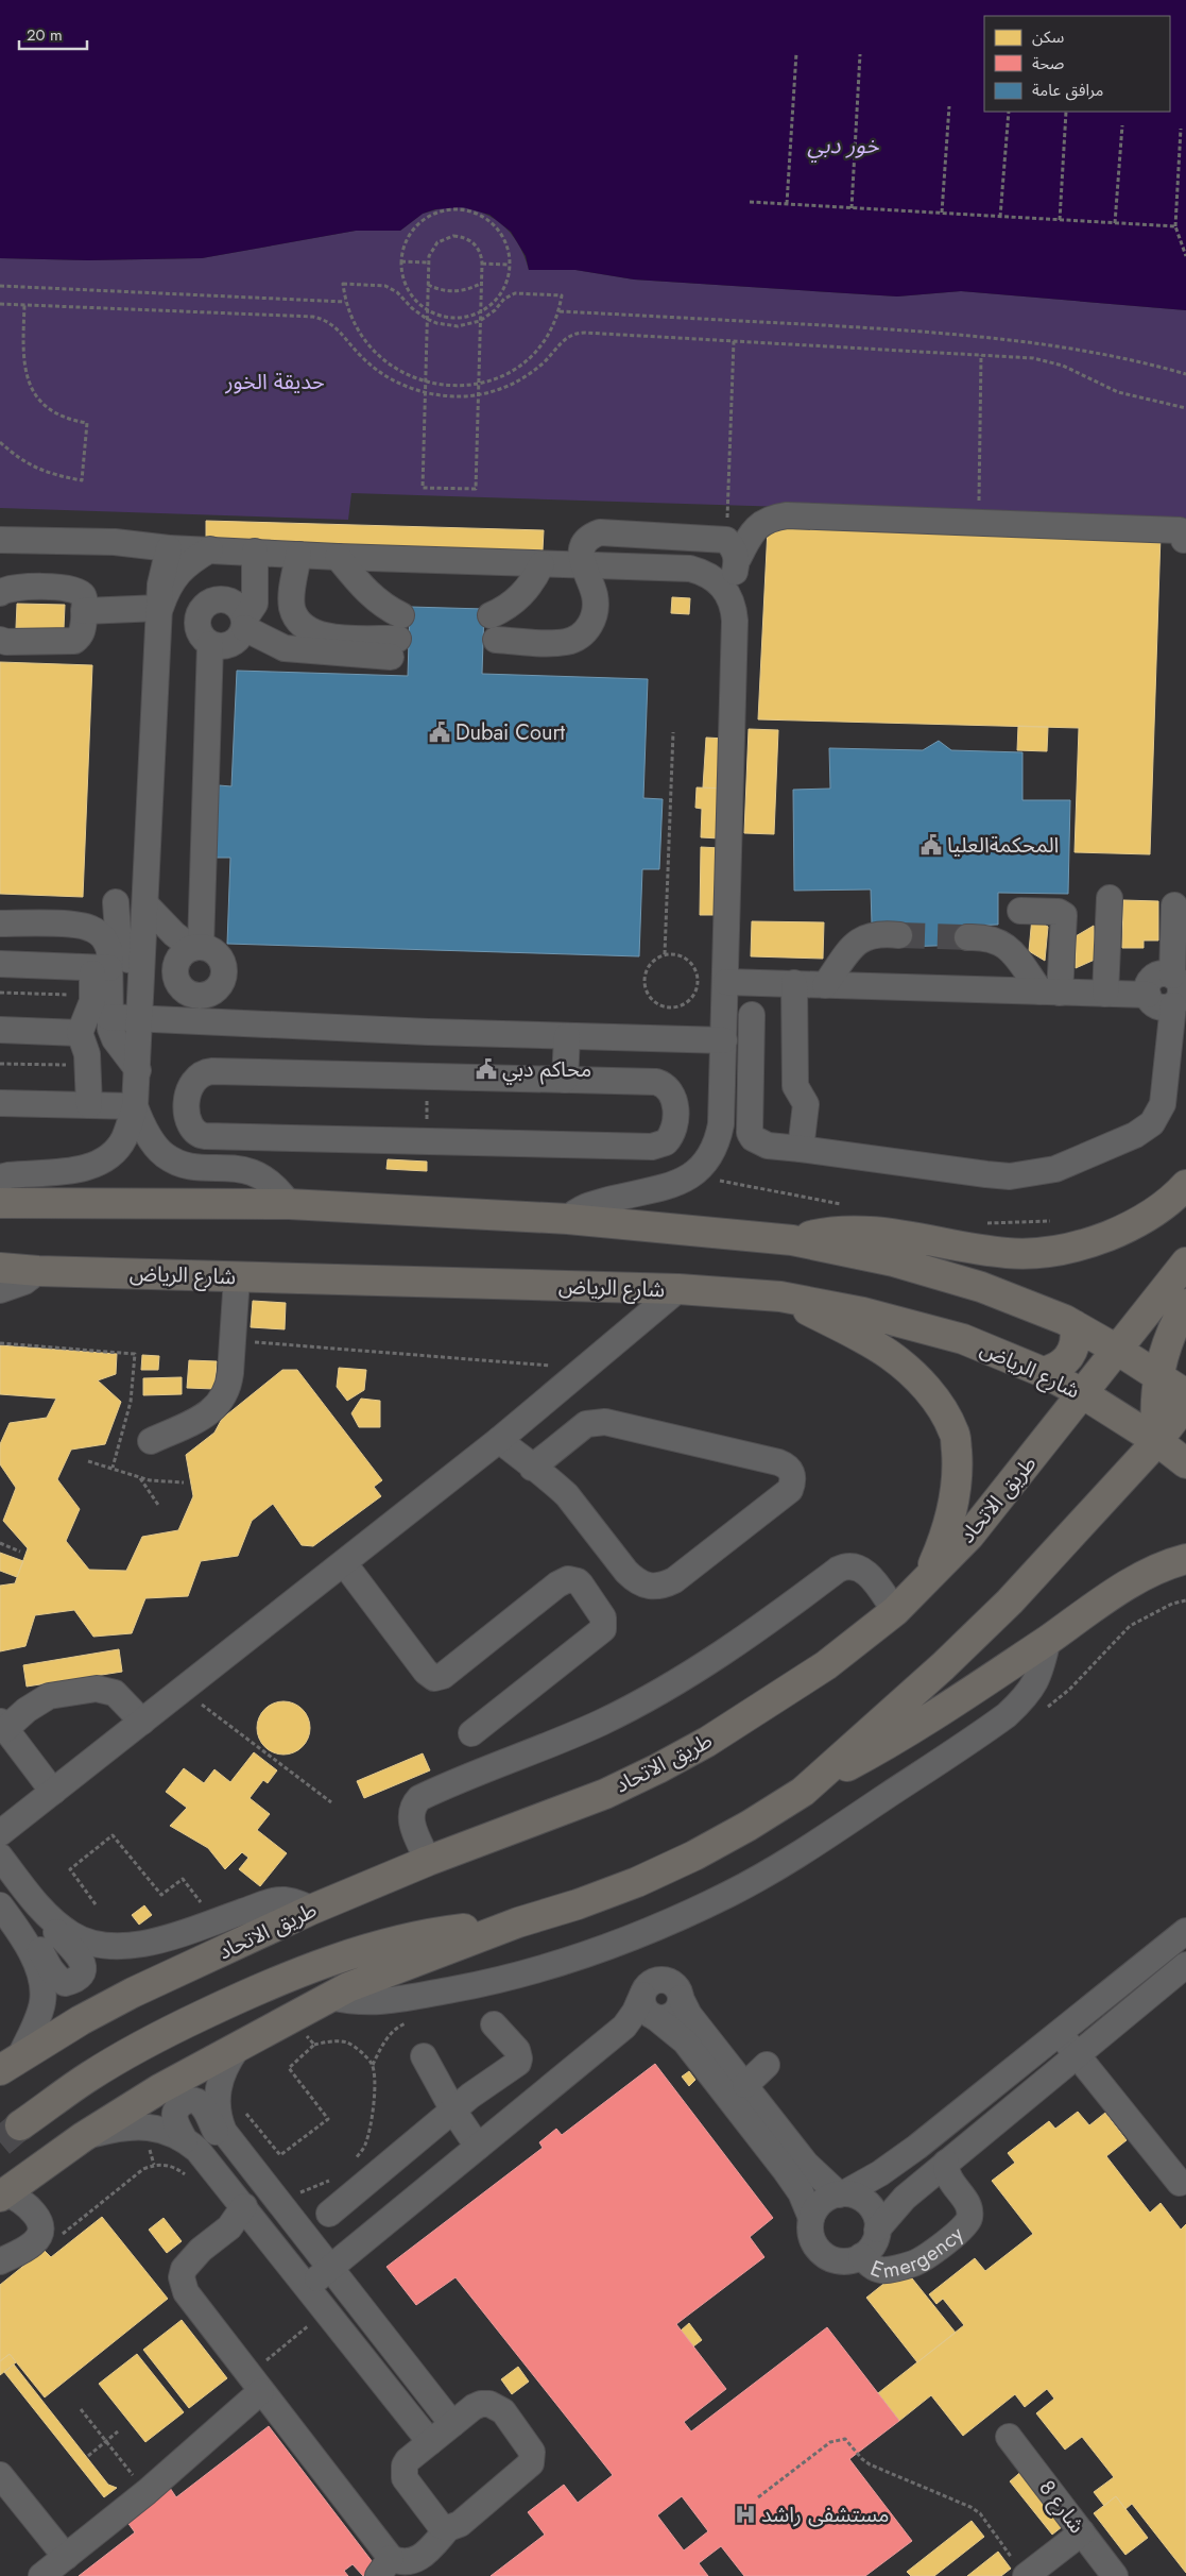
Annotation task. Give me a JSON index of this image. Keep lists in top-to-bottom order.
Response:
{
  "streets": {
    "main road": ["شارع الرياض", "طريق الاتحاد"],
    "street": ["Emergency", "شارع 8"]
  },
  "crossings": [
    ["شارع الرياض", "طريق الاتحاد"]
  ],
  "water": ["خور دبي"],
  "parks": ["حديقة الخور"],
  "places": {
    "public building": ["Dubai Court", "المحكمةالعليا", "محاكم دبي"],
    "hospital": ["مستشفى راشد"]
  },
  "legend": ["سكن", "صحة", "مرافق عامة"],
  "scale_bar": "20 m"
}
